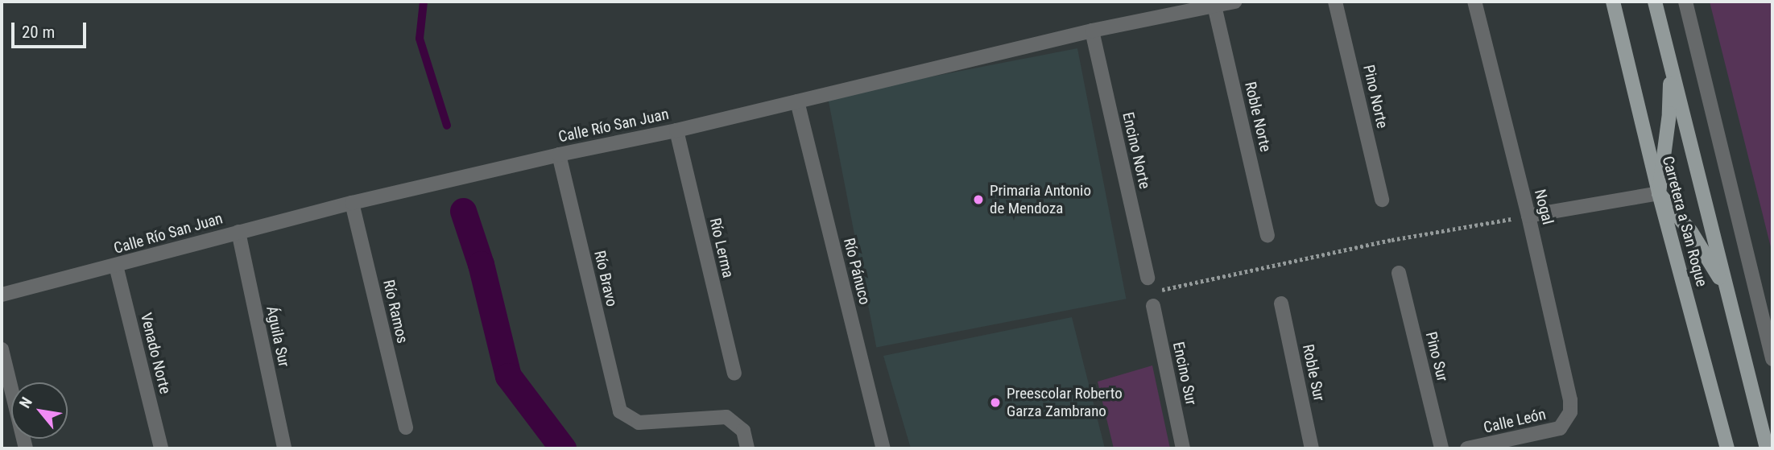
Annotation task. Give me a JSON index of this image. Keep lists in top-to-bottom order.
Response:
{
  "streets": {
    "main road": ["Carretera a San Roque"],
    "street": [
      "Pino Norte",
      "Roble Norte",
      "Calle Río San Juan",
      "Encino Norte",
      "Nogal",
      "Río Lerma",
      "Río Pánuco",
      "Río Bravo",
      "Río Ramos",
      "Águila Sur",
      "Venado Norte",
      "Pino Sur",
      "Roble Sur",
      "Encino Sur",
      "Calle León"
    ]
  },
  "crossings": [
    ["Roble Norte", "Calle Río San Juan"],
    ["Calle Río San Juan", "Encino Norte"],
    ["Calle Río San Juan", "Río Lerma"],
    ["Calle Río San Juan", "Río Pánuco"],
    ["Calle Río San Juan", "Río Bravo"],
    ["Calle Río San Juan", "Río Ramos"],
    ["Calle Río San Juan", "Águila Sur"],
    ["Calle Río San Juan", "Venado Norte"],
    ["Nogal", "Calle León"]
  ],
  "places": ["Primaria Antonio de Mendoza", "Preescolar Roberto Garza Zambrano"],
  "scale_bar": "20 m",
  "north": "top left"
}
